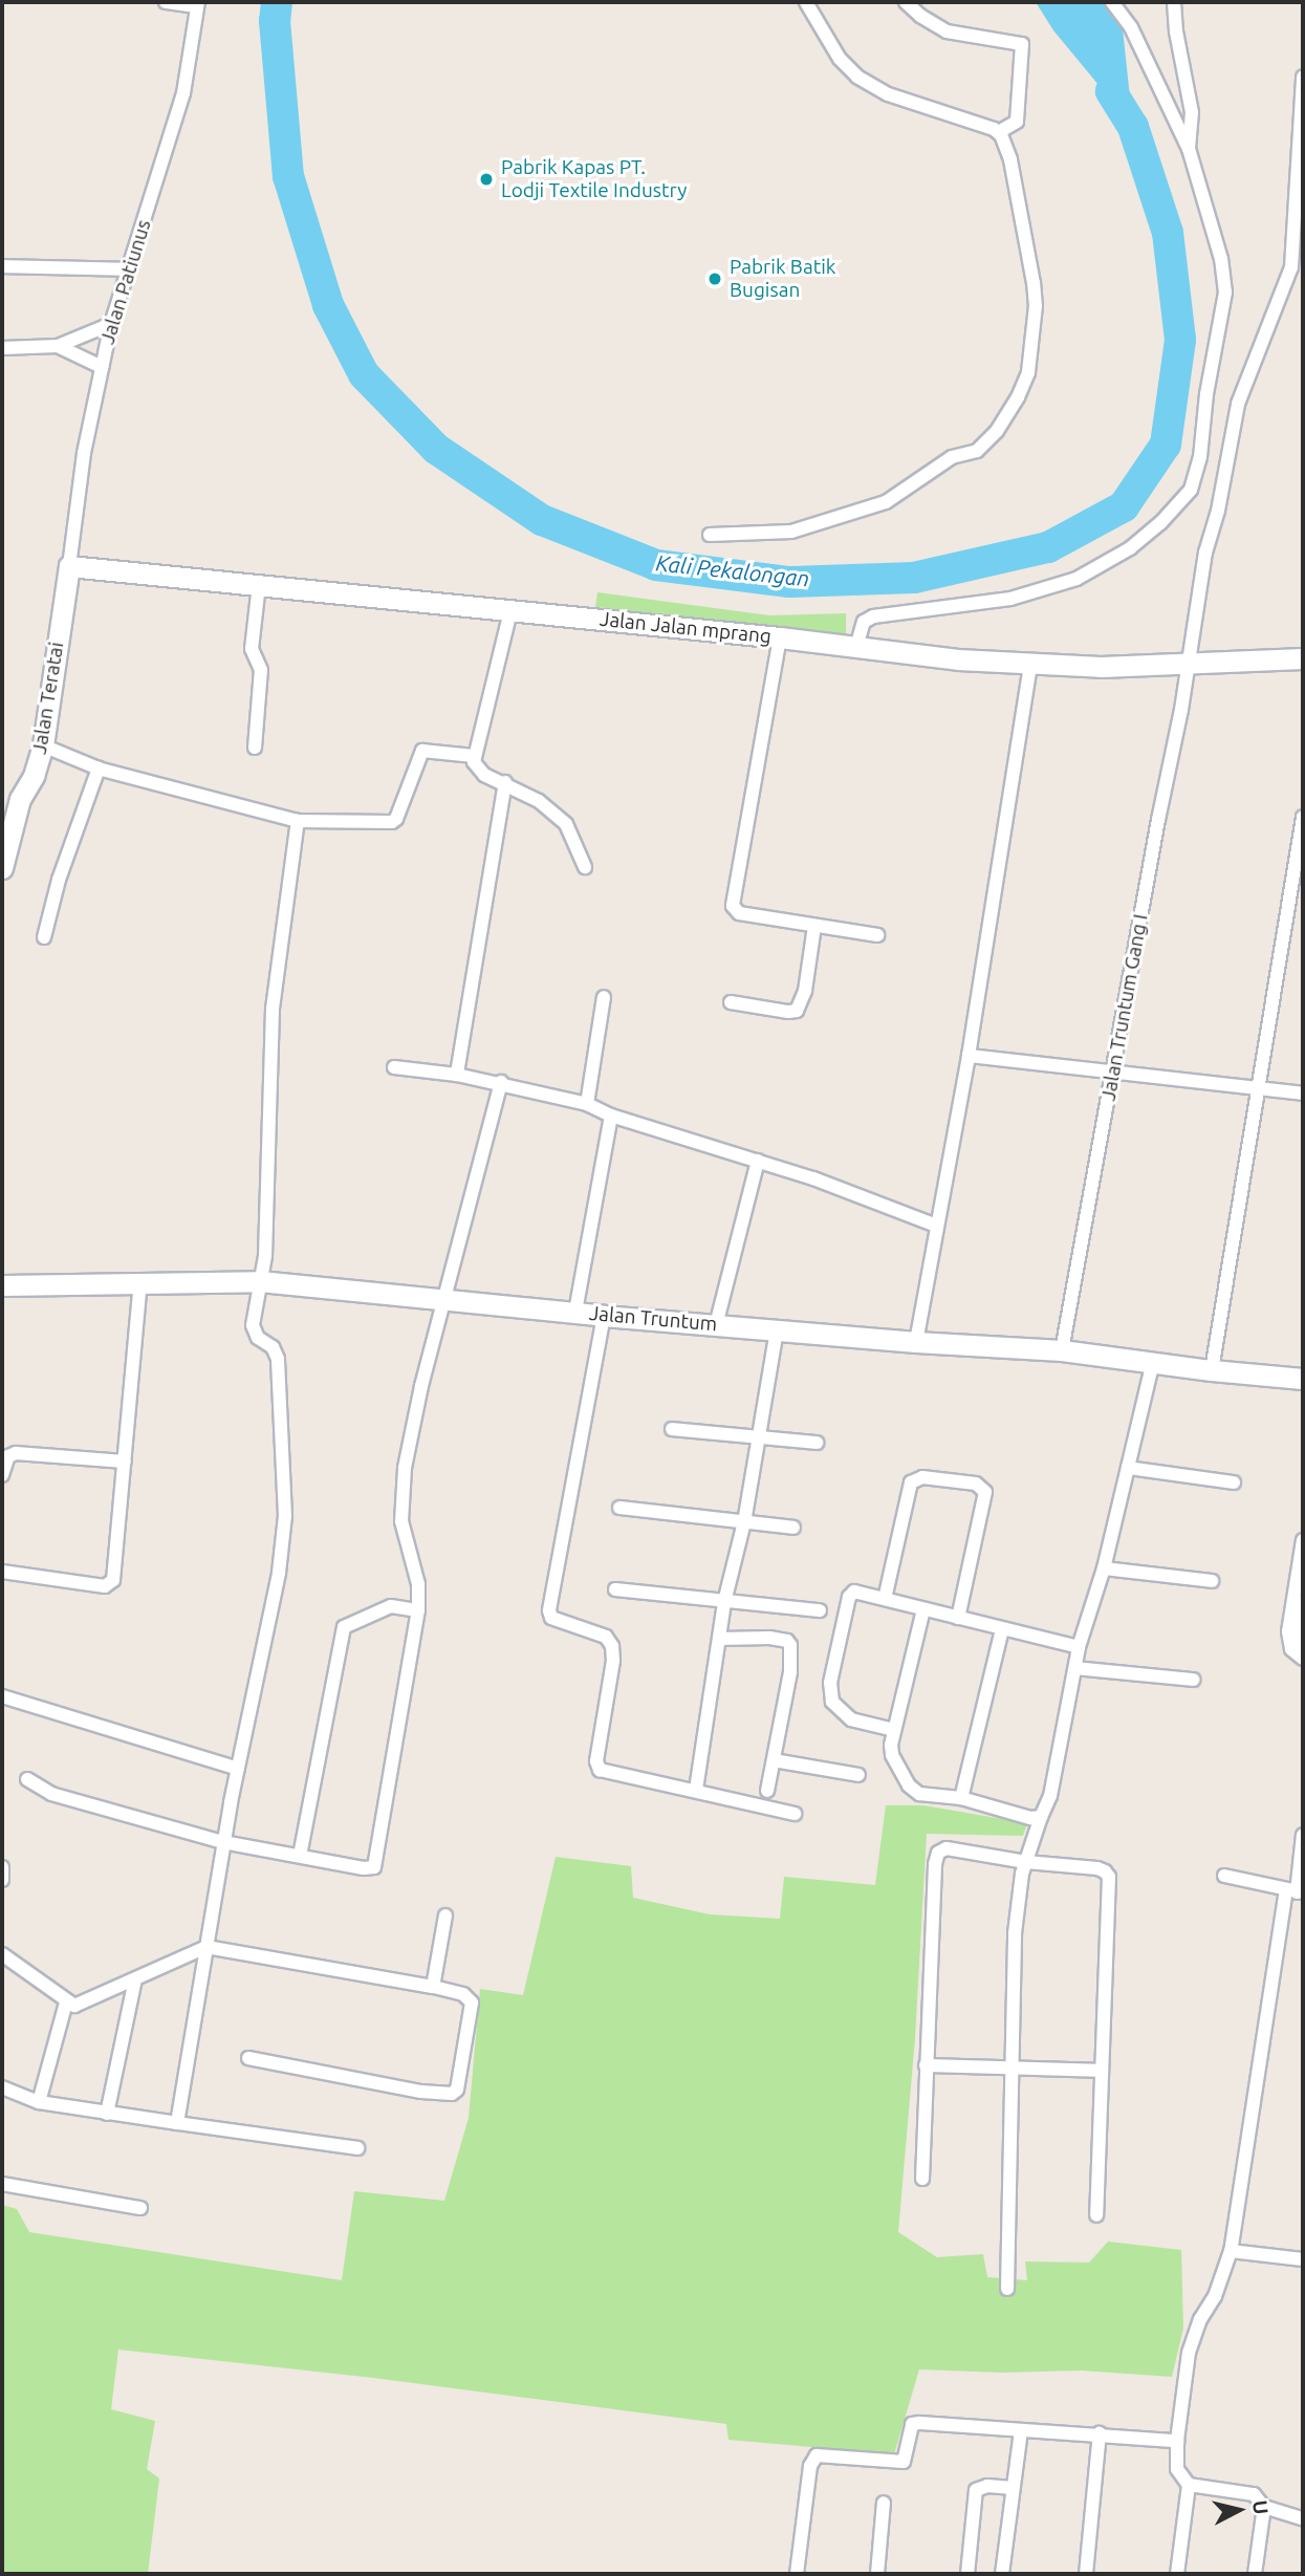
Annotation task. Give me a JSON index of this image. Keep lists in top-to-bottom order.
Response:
{
  "streets": {
    "street": [
      "Jalan Patiunus",
      "Jalan Jalan mprang",
      "Jalan Teratai",
      "Jalan Truntum Gang I",
      "Jalan Truntum"
    ]
  },
  "crossings": [
    ["Jalan Patiunus", "Jalan Jalan mprang"],
    ["Jalan Patiunus", "Jalan Teratai"],
    ["Jalan Jalan mprang", "Jalan Teratai"],
    ["Jalan Jalan mprang", "Jalan Truntum Gang I"],
    ["Jalan Truntum Gang I", "Jalan Truntum"]
  ],
  "water": ["Kali Pekalongan"],
  "places": ["Pabrik Kapas PT. Lodji Textile Industry", "Pabrik Batik Bugisan"],
  "north": "right"
}
